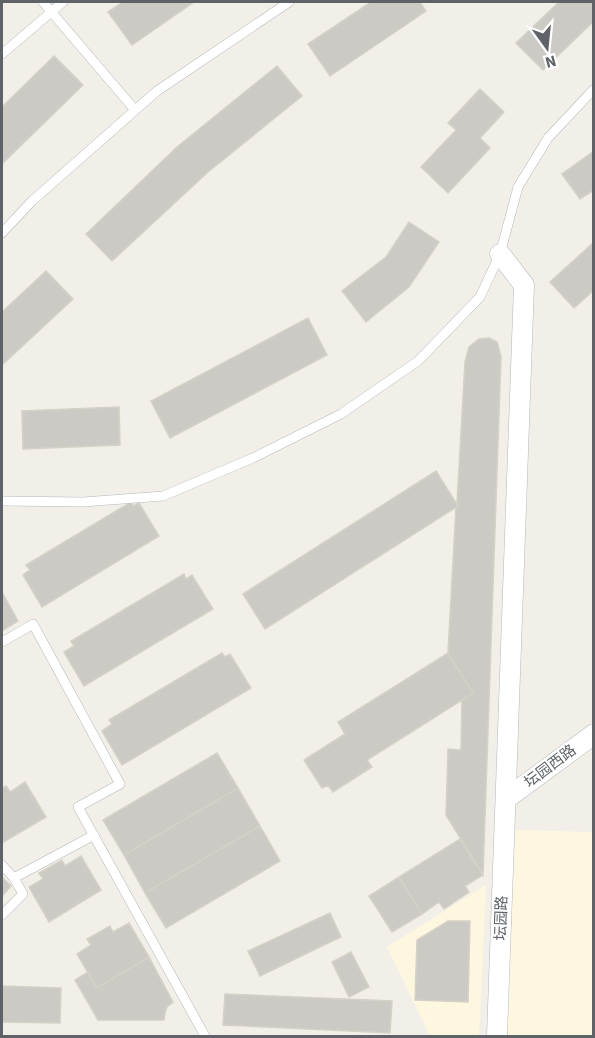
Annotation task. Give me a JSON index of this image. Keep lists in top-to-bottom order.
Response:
{
  "streets": {
    "street": ["坛园西路", "坛园路"]
  },
  "crossings": [
    ["坛园西路", "坛园路"]
  ],
  "north": "bottom"
}
